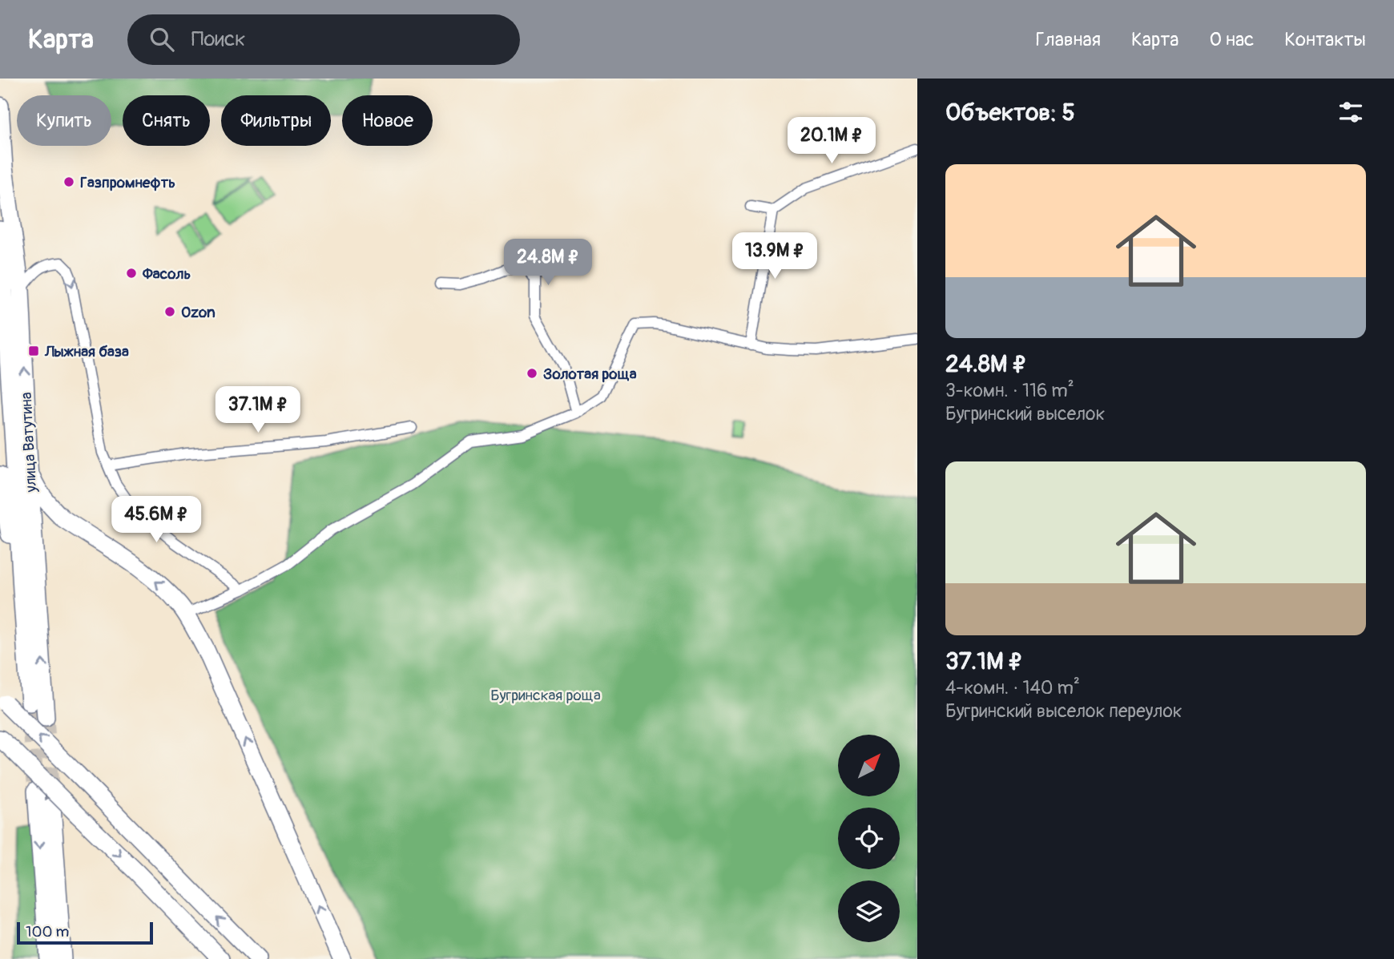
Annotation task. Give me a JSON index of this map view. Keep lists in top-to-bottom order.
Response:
{
  "streets": {
    "main road": ["улица Ватутина"]
  },
  "parks": ["Бугринская роща"],
  "places": {
    "other": [
      "Газпромнефть",
      "Фасоль",
      "Ozon",
      "Золотая роща"
    ],
    "transit": ["Лыжная база"]
  },
  "scale_bar": "100 m",
  "north": "top right",
  "page": {
    "header": "Карта",
    "search": "Поиск",
    "nav": [
      "Главная",
      "Карта",
      "О нас",
      "Контакты"
    ],
    "heading": "Объектов: 5",
    "chip": [
      "Купить",
      "Снять",
      "Фильтры",
      "Новое"
    ],
    "price": [
      "20.1M ₽",
      "13.9M ₽",
      "24.8M ₽",
      "37.1M ₽",
      "45.6M ₽"
    ],
    "list": [
      {
        "name": "24.8M ₽",
        "note": "3-комн. · 116 m² · Бугринский выселок"
      },
      {
        "name": "37.1M ₽",
        "note": "4-комн. · 140 m² · Бугринский выселок переулок"
      }
    ],
    "scale": "100 m"
  }
}
